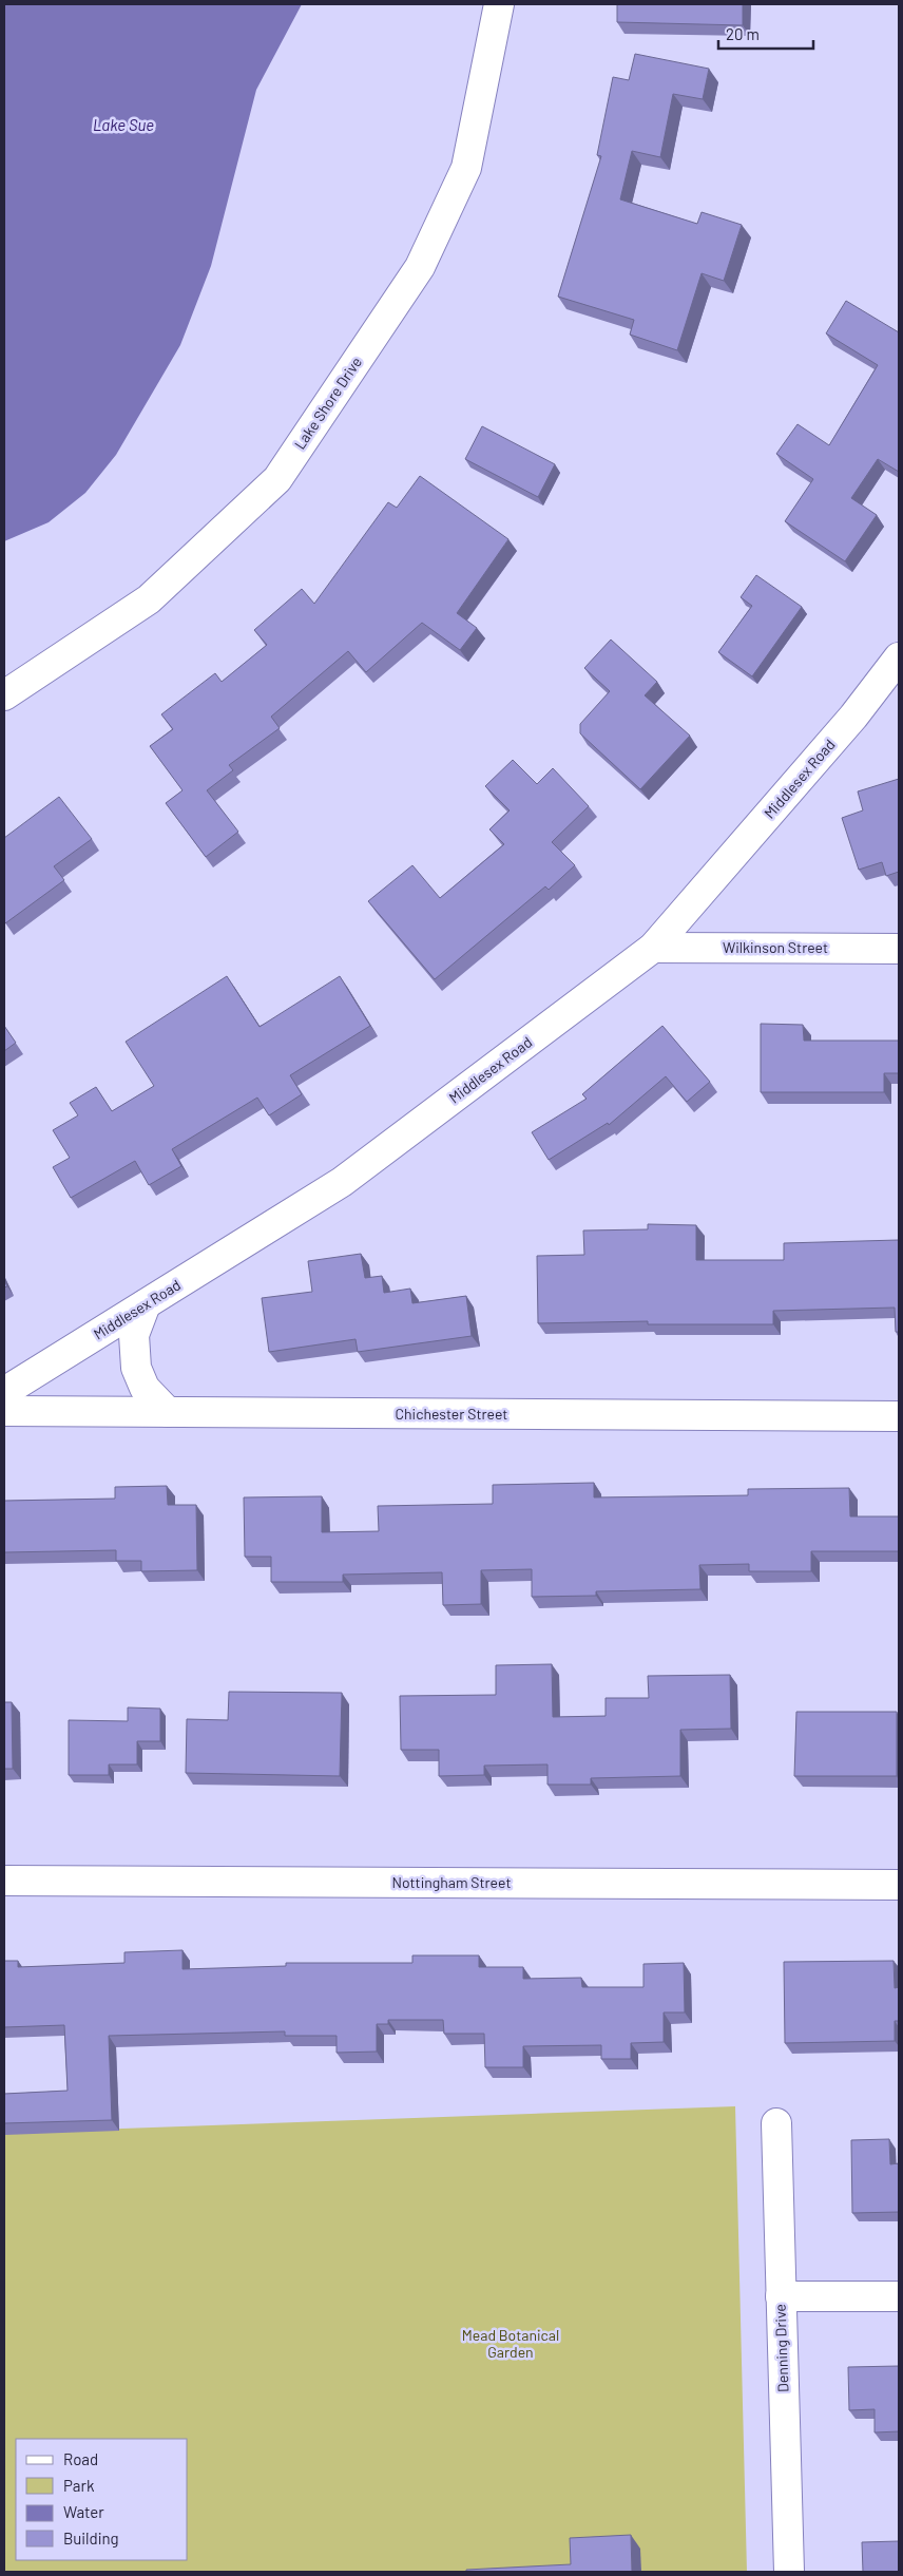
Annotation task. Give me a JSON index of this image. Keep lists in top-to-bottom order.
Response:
{
  "streets": {
    "street": [
      "Lake Shore Drive",
      "Middlesex Road",
      "Wilkinson Street",
      "Chichester Street",
      "Nottingham Street",
      "Denning Drive"
    ]
  },
  "crossings": [
    ["Middlesex Road", "Wilkinson Street"]
  ],
  "water": ["Lake Sue"],
  "parks": ["Mead Botanical Garden"],
  "legend": [
    "Road",
    "Park",
    "Water",
    "Building"
  ],
  "scale_bar": "20 m"
}
